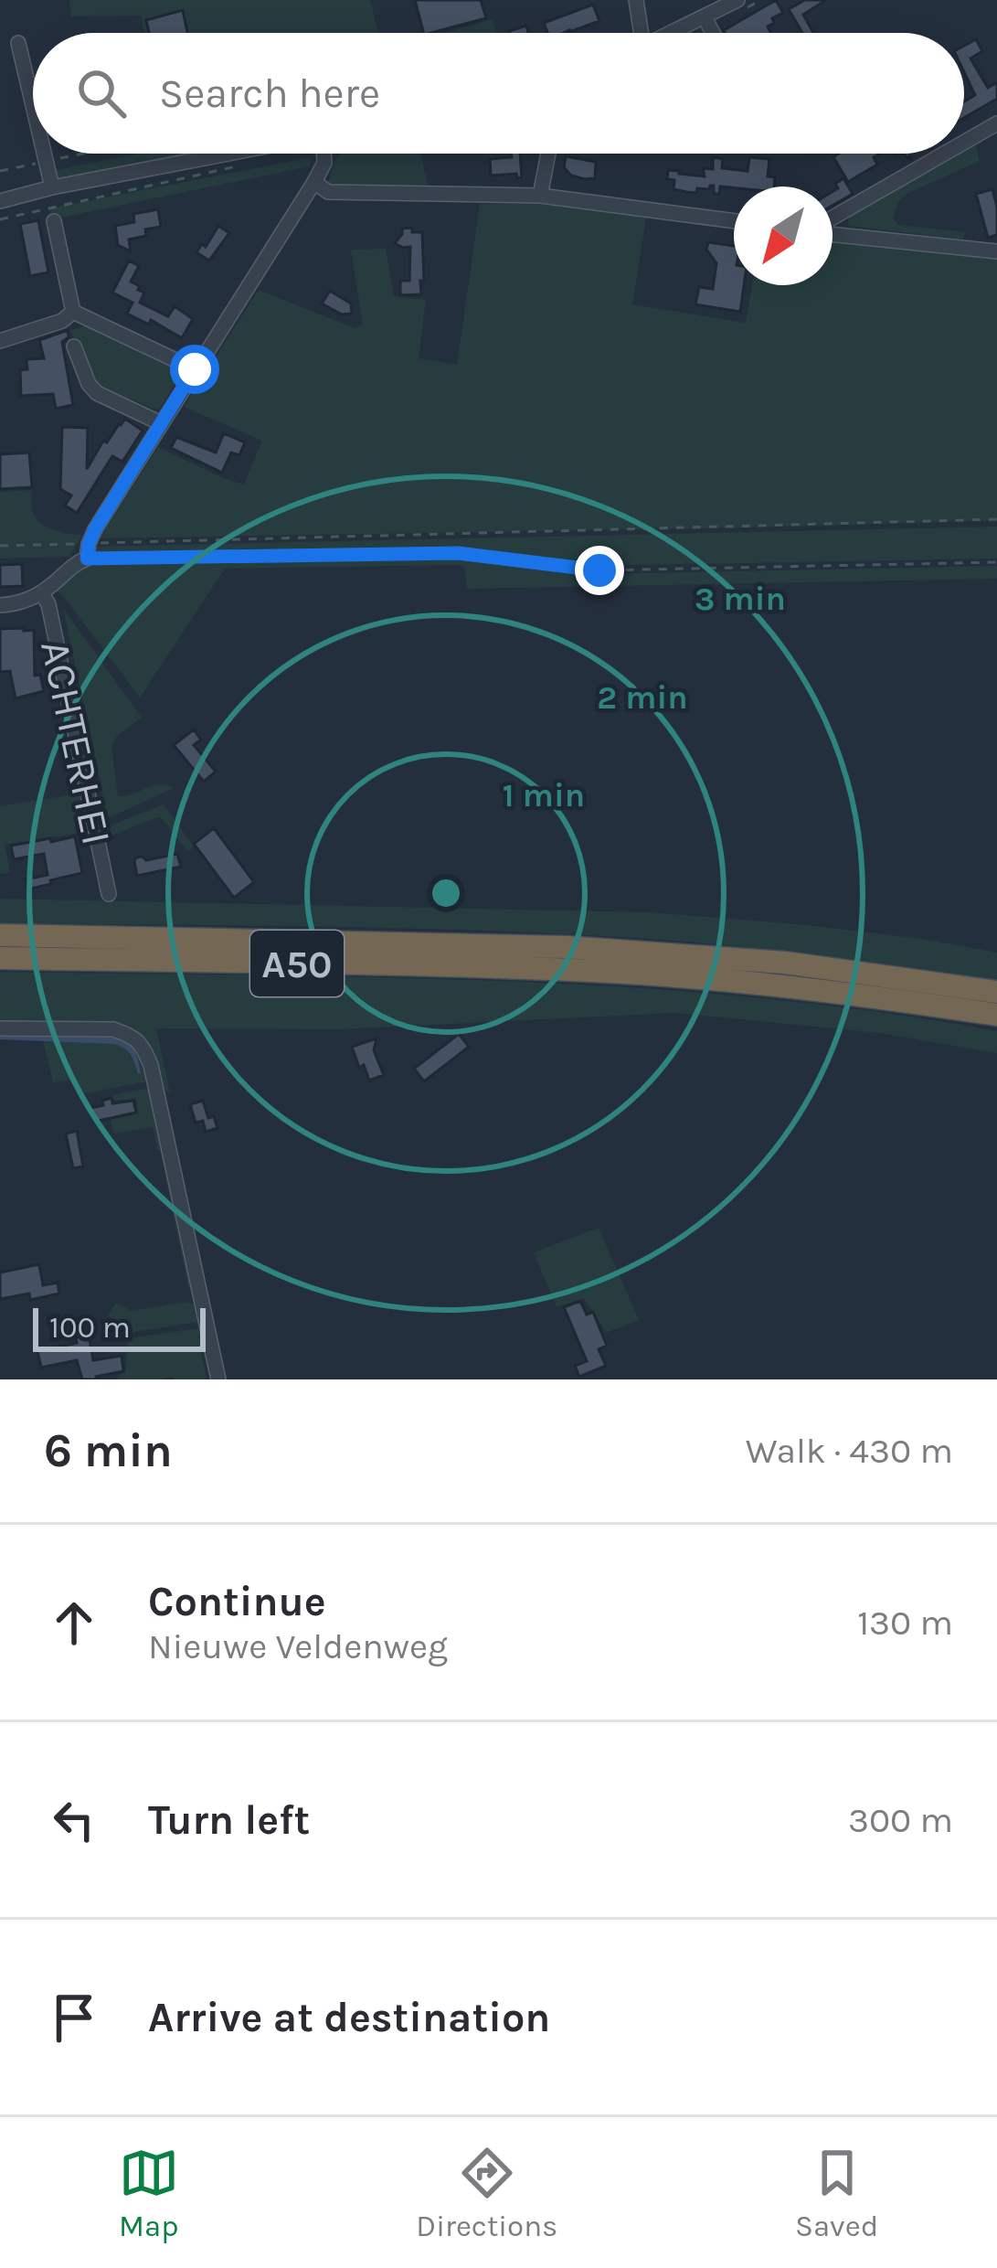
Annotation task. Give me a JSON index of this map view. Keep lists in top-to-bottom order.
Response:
{
  "streets": {
    "highway": ["A50"],
    "street": ["ACHTERHEI"]
  },
  "scale_bar": "100 m",
  "north": "bottom left",
  "page": {
    "search": "Search here",
    "scale": "100 m",
    "heading": ["6 min", "Walk · 430 m"],
    "list": [
      ["Continue", "Nieuwe Veldenweg", "130 m"],
      ["Turn left", "300 m"],
      "Arrive at destination"
    ],
    "nav": ["Map", "Directions", "Saved"]
  },
  "rings": ["3 min", "2 min", "1 min"]
}
